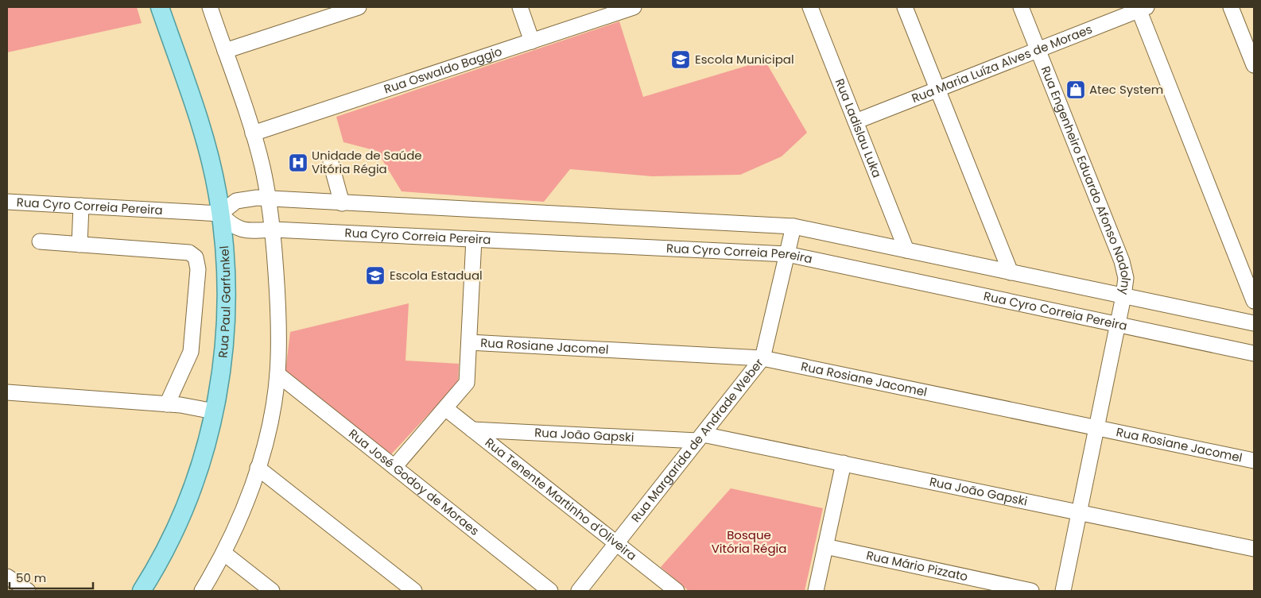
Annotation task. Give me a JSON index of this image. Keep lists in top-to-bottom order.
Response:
{
  "streets": {
    "main road": ["Rua Paul Garfunkel"],
    "street": [
      "Rua Maria Luíza Alves de Moraes",
      "Rua Oswaldo Baggio",
      "Rua Ladislau Luka",
      "Rua Engenheiro Eduardo Afonso Nadolny",
      "Rua Cyro Correia Pereira",
      "Rua Rosiane Jacomel",
      "Rua João Gapski",
      "Rua Margarida de Andrade Weber",
      "Rua José Godoy de Moraes",
      "Rua Tenente Martinho d'Oliveira",
      "Rua Mário Pizzato"
    ]
  },
  "crossings": [
    ["Rua Maria Luíza Alves de Moraes", "Rua Ladislau Luka"],
    ["Rua Maria Luíza Alves de Moraes", "Rua Engenheiro Eduardo Afonso Nadolny"],
    ["Rua Engenheiro Eduardo Afonso Nadolny", "Rua Cyro Correia Pereira"],
    ["Rua Engenheiro Eduardo Afonso Nadolny", "Rua Rosiane Jacomel"],
    ["Rua Engenheiro Eduardo Afonso Nadolny", "Rua João Gapski"],
    ["Rua Cyro Correia Pereira", "Rua Paul Garfunkel"],
    ["Rua Cyro Correia Pereira", "Rua Margarida de Andrade Weber"],
    ["Rua Rosiane Jacomel", "Rua Margarida de Andrade Weber"],
    ["Rua João Gapski", "Rua Margarida de Andrade Weber"],
    ["Rua João Gapski", "Rua Tenente Martinho d'Oliveira"],
    ["Rua Margarida de Andrade Weber", "Rua Tenente Martinho d'Oliveira"]
  ],
  "parks": ["Bosque Vitória Régia"],
  "places": {
    "school or university": ["Escola Municipal", "Escola Estadual"],
    "shop": ["Atec System"],
    "hospital": ["Unidade de Saúde Vitória Régia"]
  },
  "scale_bar": "50 m"
}
